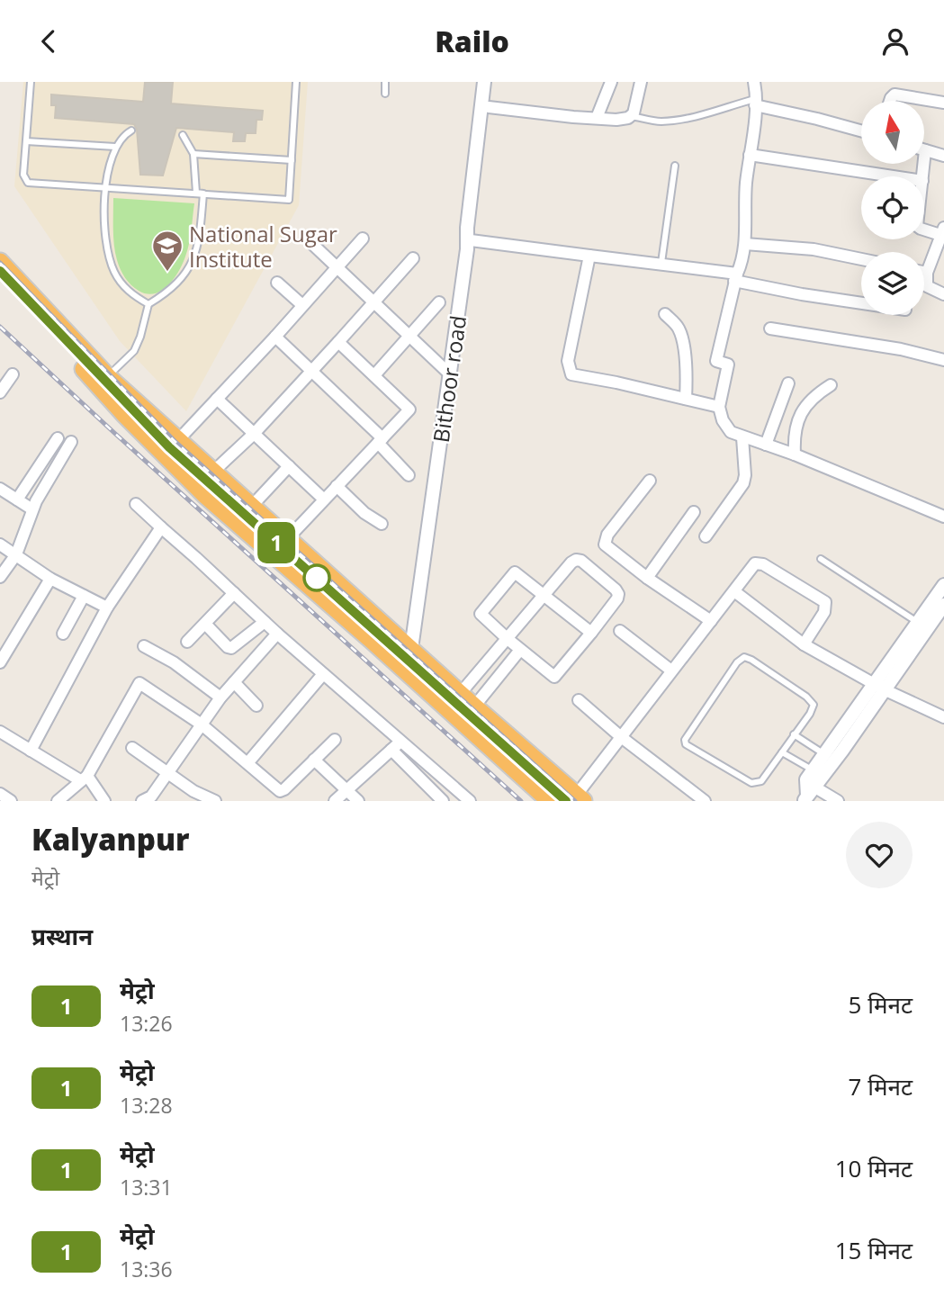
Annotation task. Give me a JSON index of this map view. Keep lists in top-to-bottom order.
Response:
{
  "streets": {
    "street": ["Bithoor road"]
  },
  "places": {
    "school or university": ["National Sugar Institute"]
  },
  "lines": ["metro line 1"],
  "north": "top",
  "page": {
    "header": "Railo",
    "on_map": "1",
    "heading": [
      ["Kalyanpur", "मेट्रो"],
      "प्रस्थान"
    ],
    "list": [
      {
        "mark": "1",
        "name": "मेट्रो",
        "note": "13:26",
        "value": "5 मिनट"
      },
      {
        "mark": "1",
        "name": "मेट्रो",
        "note": "13:28",
        "value": "7 मिनट"
      },
      {
        "mark": "1",
        "name": "मेट्रो",
        "note": "13:31",
        "value": "10 मिनट"
      },
      {
        "mark": "1",
        "name": "मेट्रो",
        "note": "13:36",
        "value": "15 मिनट"
      }
    ]
  }
}
